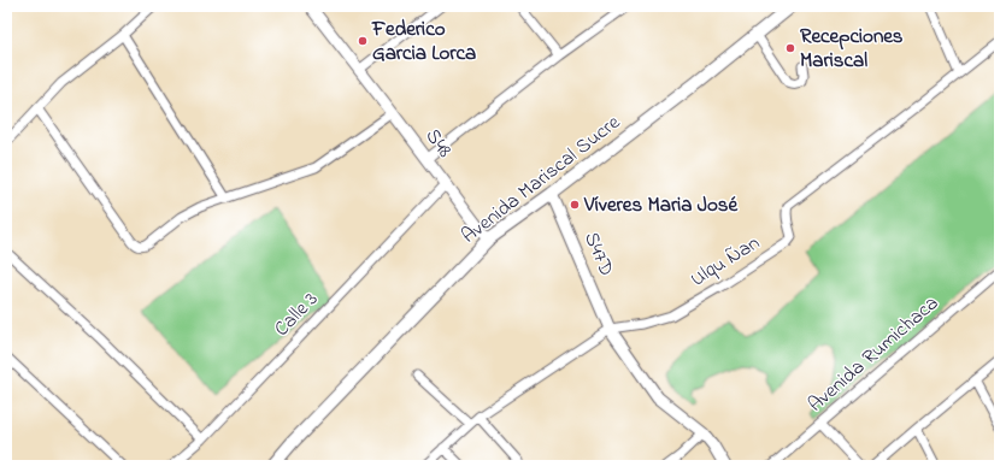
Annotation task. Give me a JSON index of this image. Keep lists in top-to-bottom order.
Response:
{
  "streets": {
    "main road": ["Avenida Mariscal Sucre"],
    "street": [
      "S48",
      "S47D",
      "Ulqu Ñan",
      "Calle 3",
      "Avenida Rumichaca"
    ]
  },
  "crossings": [
    ["S48", "Avenida Mariscal Sucre"],
    ["S48", "Calle 3"],
    ["Avenida Mariscal Sucre", "S47D"],
    ["S47D", "Ulqu Ñan"]
  ],
  "places": ["Federico Garcia Lorca", "Recepciones Mariscal", "Víveres Maria José"]
}
